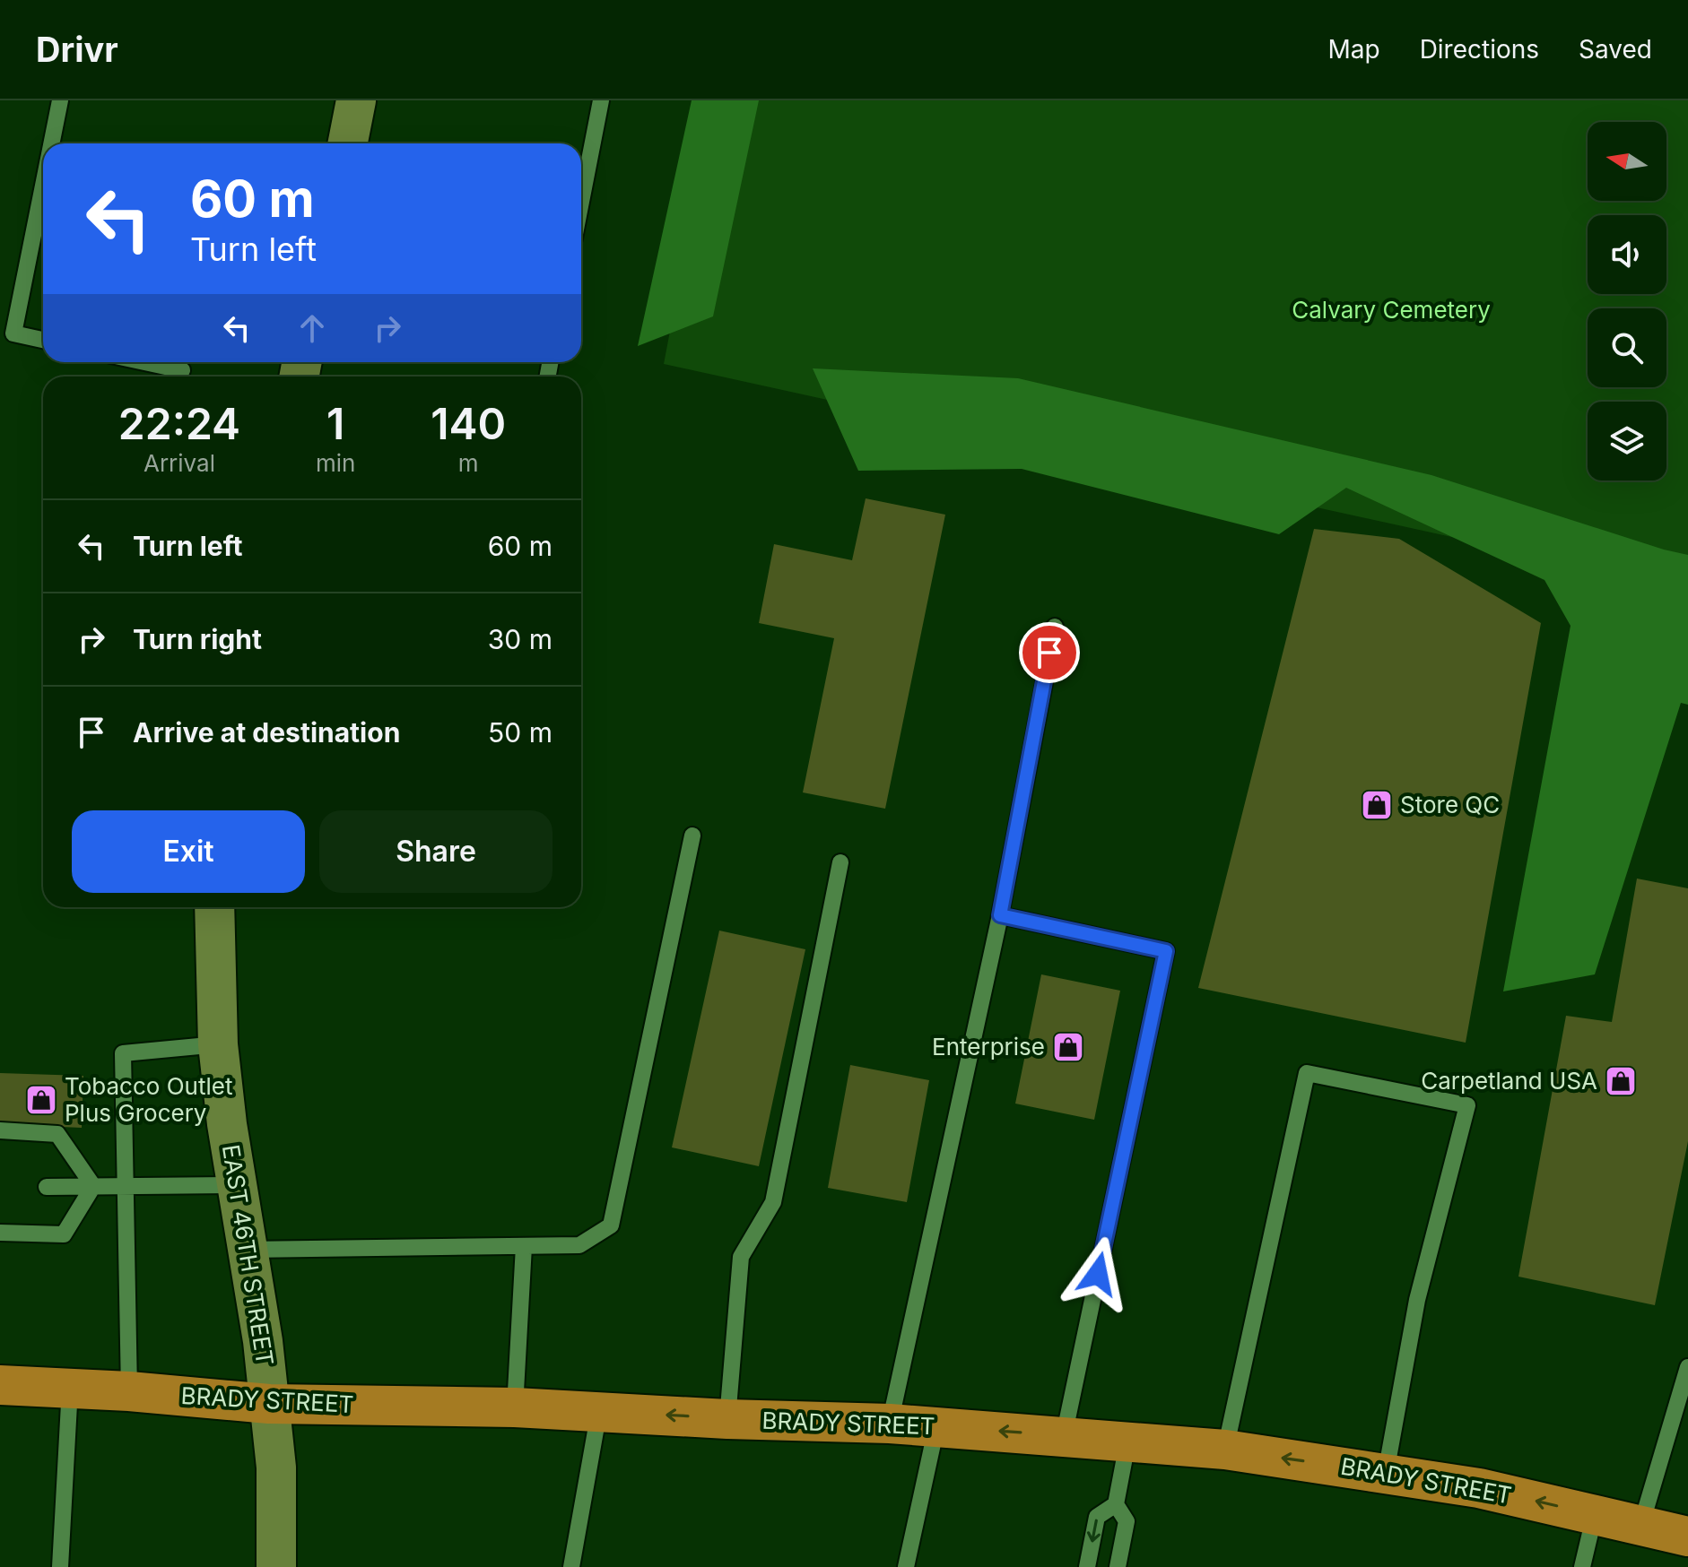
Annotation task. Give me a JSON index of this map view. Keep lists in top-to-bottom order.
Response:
{
  "streets": {
    "highway": ["BRADY STREET"],
    "street": ["EAST 46TH STREET"]
  },
  "crossings": [
    ["EAST 46TH STREET", "BRADY STREET"]
  ],
  "one_way": ["BRADY STREET"],
  "parks": ["Calvary Cemetery"],
  "places": {
    "shop": [
      "Store QC",
      "Enterprise",
      "Carpetland USA",
      "Tobacco Outlet Plus Grocery"
    ]
  },
  "north": "left",
  "page": {
    "header": "Drivr",
    "nav": ["Map", "Directions", "Saved"],
    "turn": ["60 m", "Turn left"],
    "eta": [
      "22:24",
      "Arrival",
      "1",
      "min",
      "140",
      "m"
    ],
    "list": [
      {
        "name": "Turn left",
        "value": "60 m"
      },
      {
        "name": "Turn right",
        "value": "30 m"
      },
      {
        "name": "Arrive at destination",
        "value": "50 m"
      }
    ],
    "buttons": ["Exit", "Share"]
  }
}
